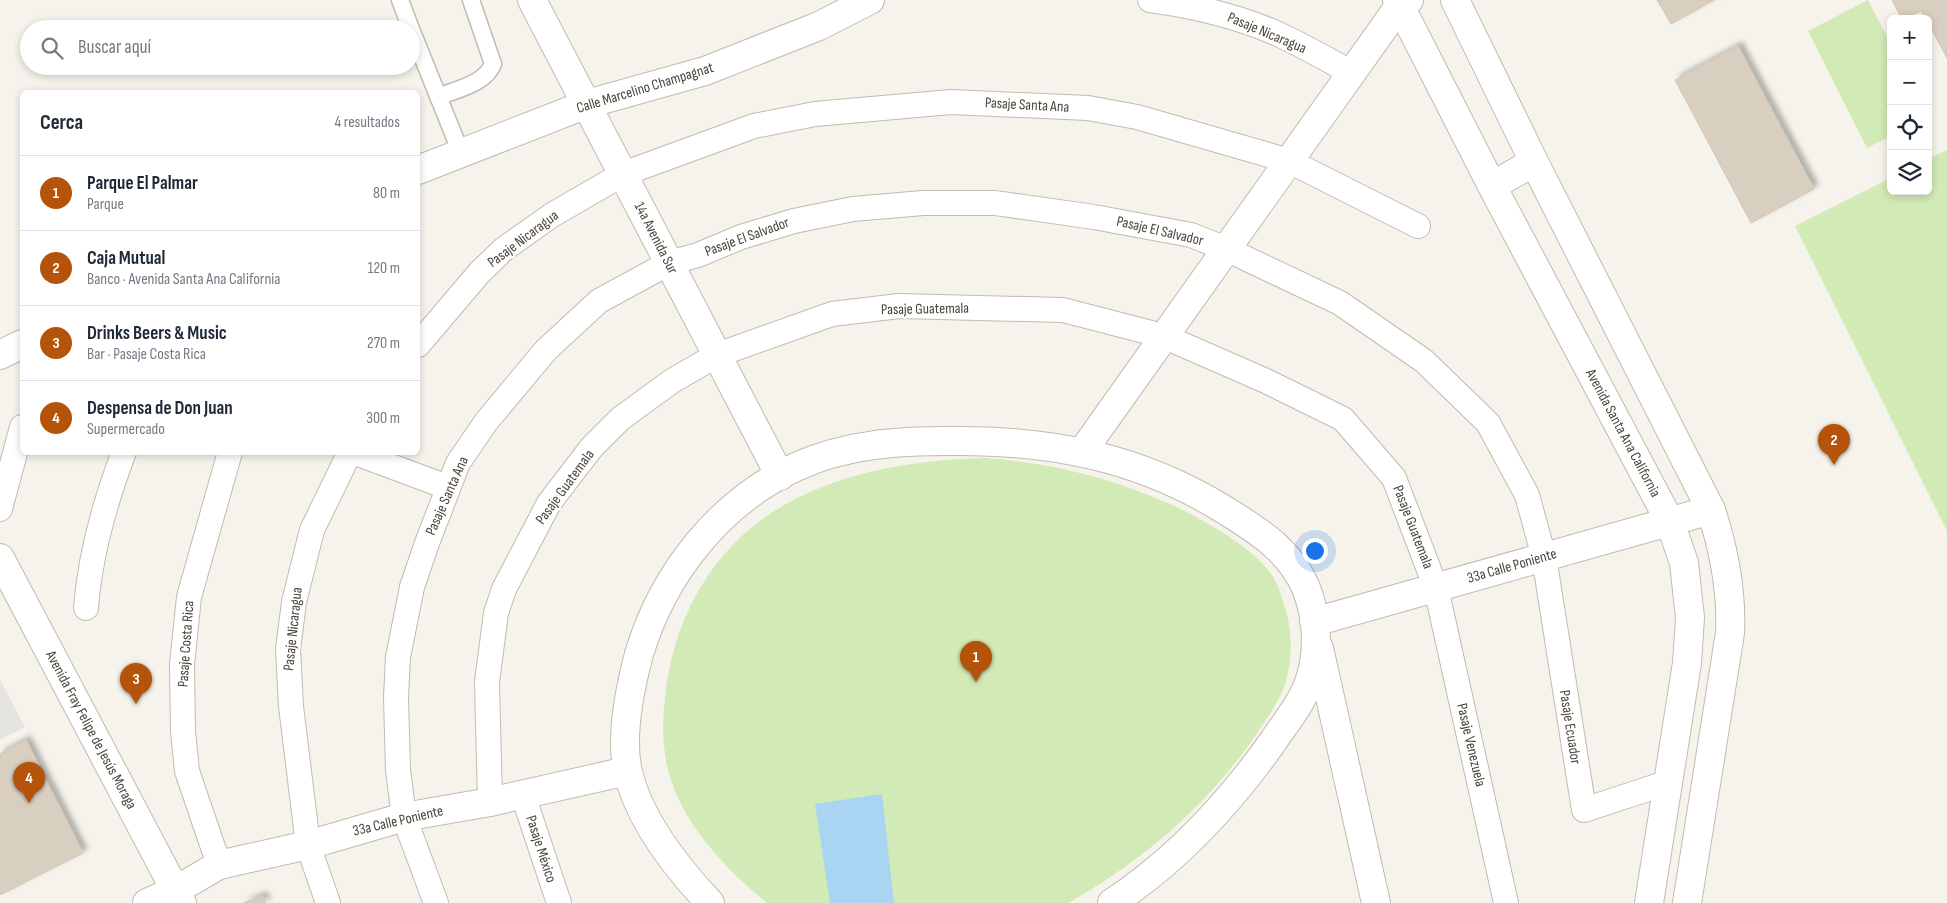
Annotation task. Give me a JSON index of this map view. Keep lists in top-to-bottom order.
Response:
{
  "streets": {
    "street": [
      "Pasaje Nicaragua",
      "Calle Marcelino Champagnat",
      "Pasaje Santa Ana",
      "Pasaje El Salvador",
      "14a Avenida Sur",
      "Pasaje Guatemala",
      "Avenida Santa Ana California",
      "33a Calle Poniente",
      "Pasaje Costa Rica",
      "Pasaje Ecuador",
      "Avenida Fray Felipe de Jesús Moraga",
      "Pasaje Venezuela",
      "Pasaje México"
    ]
  },
  "crossings": [
    ["Pasaje Nicaragua", "Pasaje Santa Ana"],
    ["Pasaje Nicaragua", "14a Avenida Sur"],
    ["Pasaje Nicaragua", "33a Calle Poniente"],
    ["Calle Marcelino Champagnat", "14a Avenida Sur"],
    ["Pasaje Santa Ana", "Pasaje El Salvador"],
    ["Pasaje Santa Ana", "14a Avenida Sur"],
    ["Pasaje Santa Ana", "33a Calle Poniente"],
    ["Pasaje El Salvador", "14a Avenida Sur"],
    ["Pasaje El Salvador", "33a Calle Poniente"],
    ["Pasaje El Salvador", "Pasaje Ecuador"],
    ["14a Avenida Sur", "Pasaje Guatemala"],
    ["Pasaje Guatemala", "33a Calle Poniente"],
    ["Pasaje Guatemala", "Pasaje Venezuela"],
    ["Avenida Santa Ana California", "33a Calle Poniente"],
    ["Avenida Santa Ana California", "Pasaje Ecuador"],
    ["33a Calle Poniente", "Pasaje Costa Rica"],
    ["33a Calle Poniente", "Pasaje Ecuador"],
    ["33a Calle Poniente", "Avenida Fray Felipe de Jesús Moraga"],
    ["33a Calle Poniente", "Pasaje Venezuela"],
    ["33a Calle Poniente", "Pasaje México"]
  ],
  "page": {
    "map_buttons": ["+", "−"],
    "search": "Buscar aquí",
    "heading": ["Cerca", "4 resultados"],
    "list": [
      {
        "mark": "1",
        "name": "Parque El Palmar",
        "note": "Parque",
        "value": "80 m"
      },
      {
        "mark": "2",
        "name": "Caja Mutual",
        "note": "Banco · Avenida Santa Ana California",
        "value": "120 m"
      },
      {
        "mark": "3",
        "name": "Drinks Beers & Music",
        "note": "Bar · Pasaje Costa Rica",
        "value": "270 m"
      },
      {
        "mark": "4",
        "name": "Despensa de Don Juan",
        "note": "Supermercado",
        "value": "300 m"
      }
    ],
    "pins": [
      "2",
      "1",
      "3",
      "4"
    ]
  }
}
